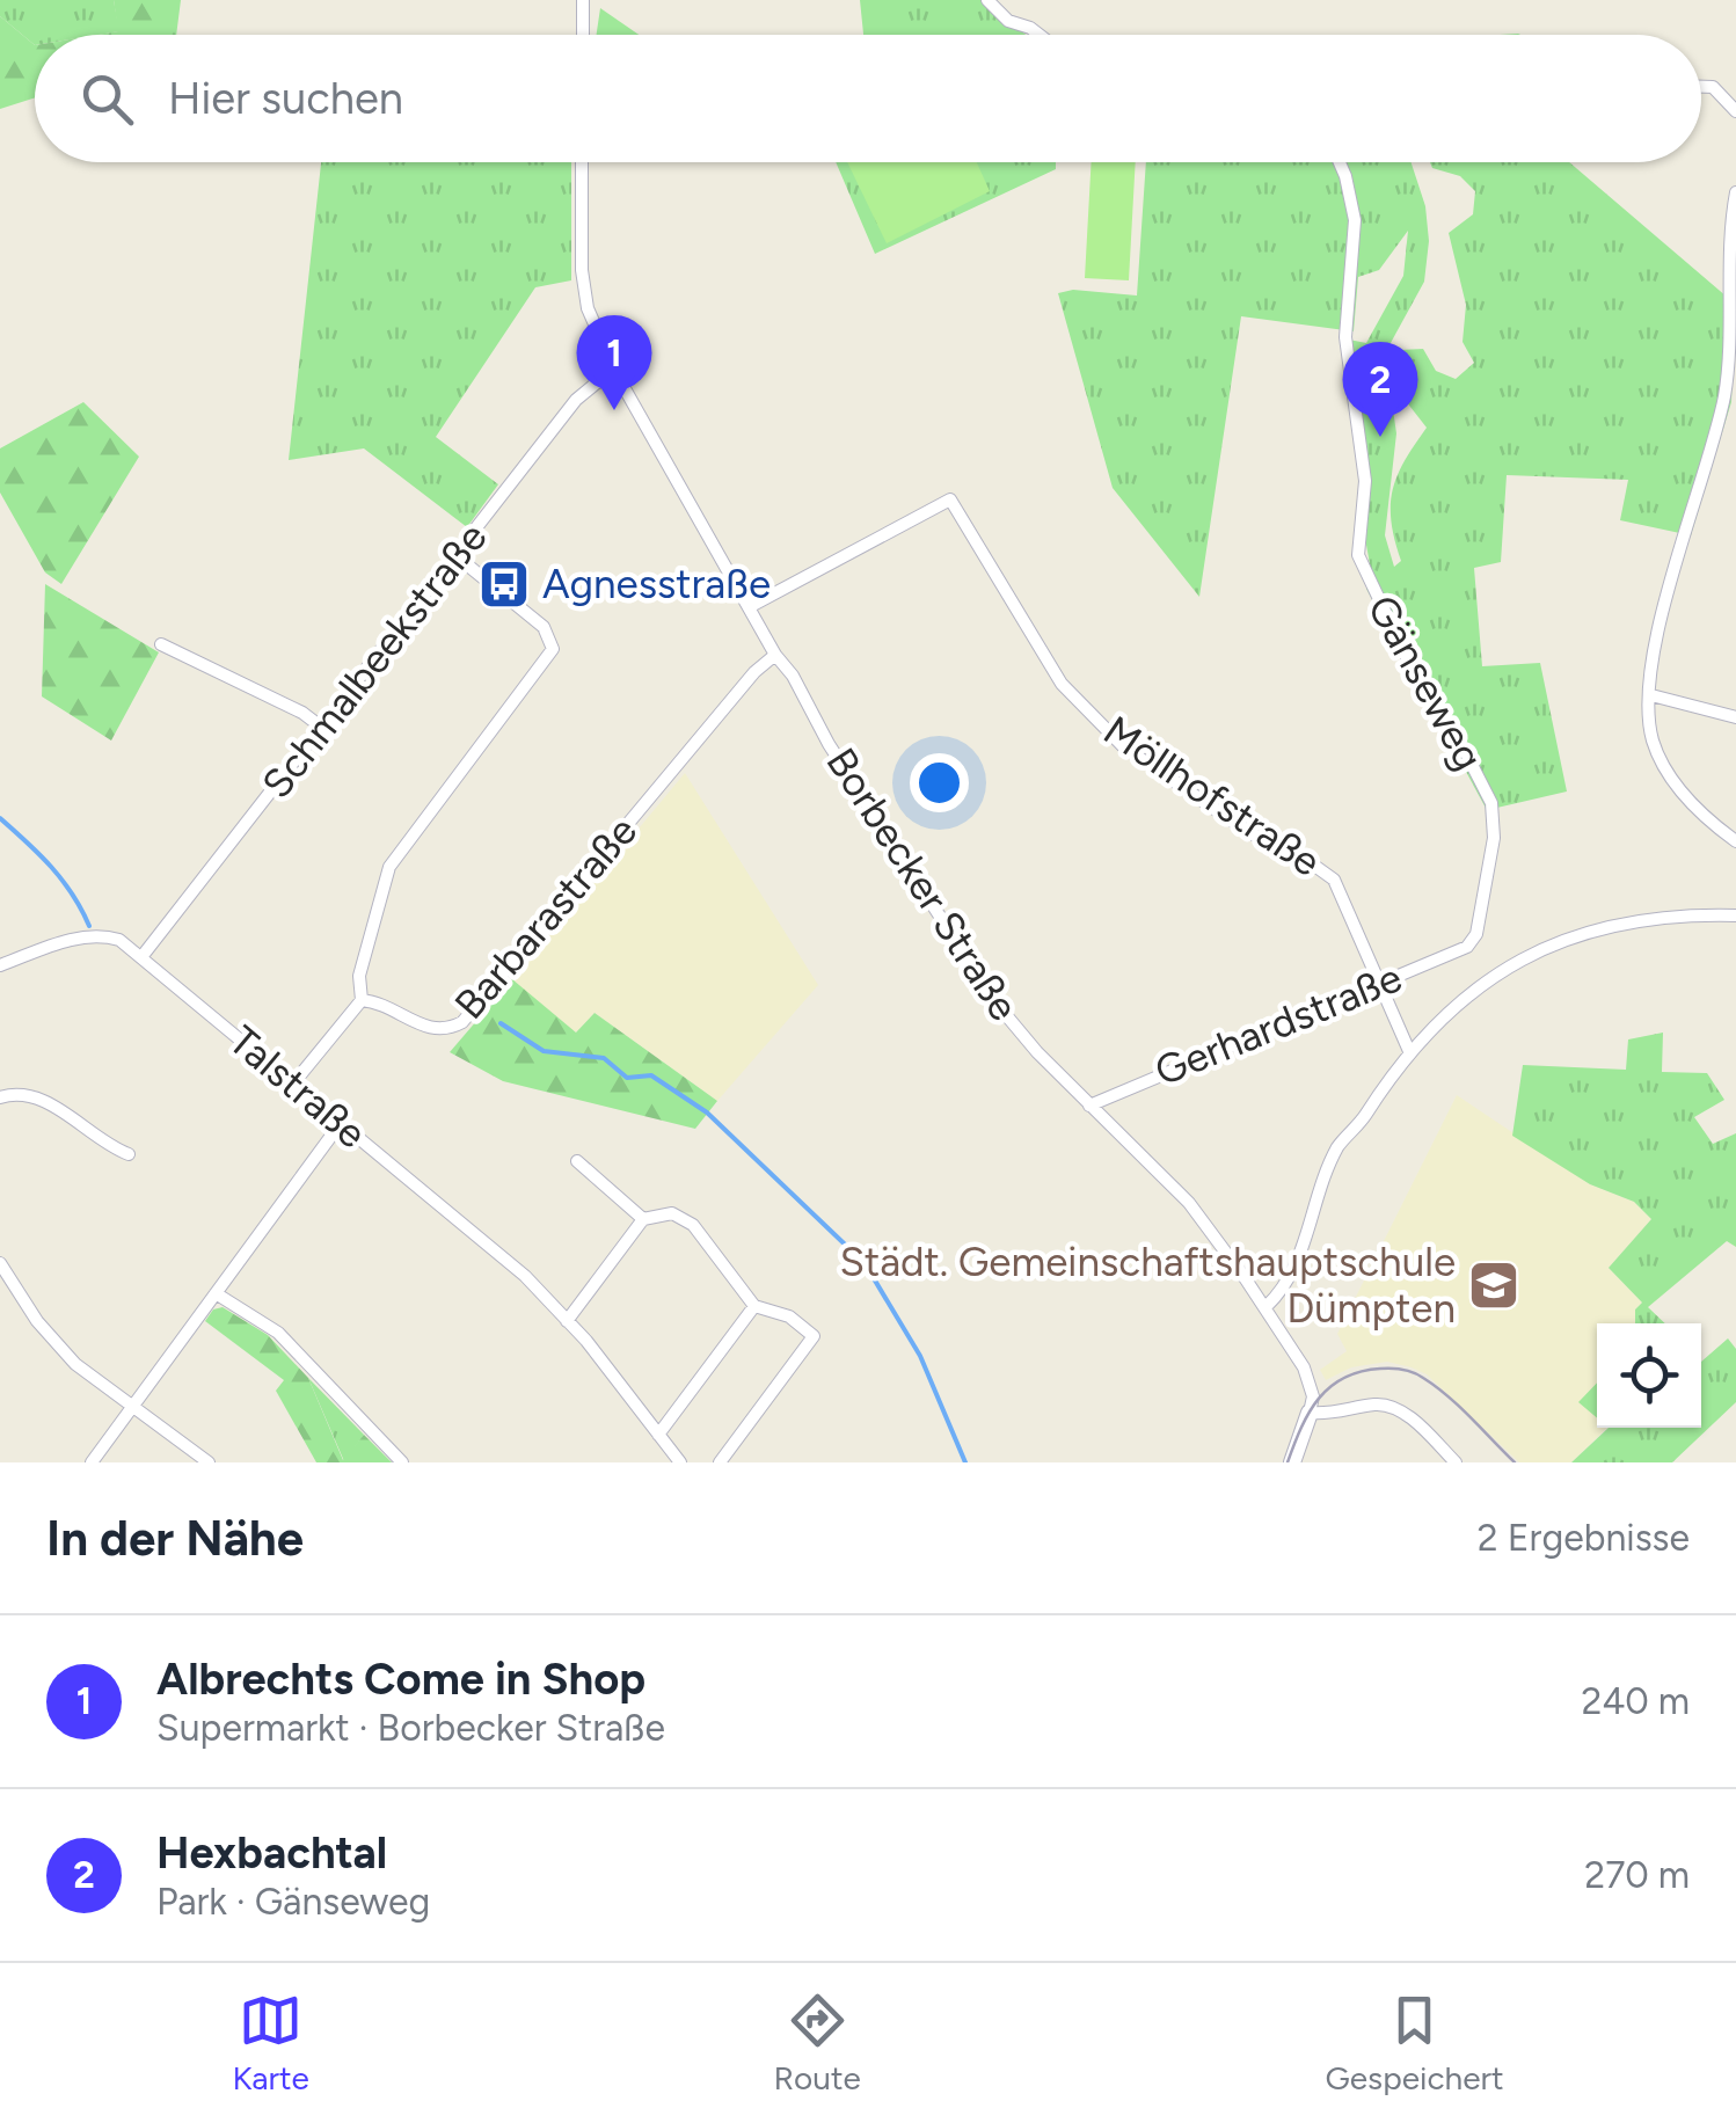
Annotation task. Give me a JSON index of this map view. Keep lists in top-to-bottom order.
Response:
{
  "streets": {
    "street": [
      "Schmalbeekstraße",
      "Gänseweg",
      "Möllhofstraße",
      "Borbecker Straße",
      "Barbarastraße",
      "Gerhardstraße",
      "Talstraße"
    ]
  },
  "crossings": [
    ["Schmalbeekstraße", "Borbecker Straße"],
    ["Schmalbeekstraße", "Talstraße"],
    ["Gänseweg", "Gerhardstraße"],
    ["Möllhofstraße", "Borbecker Straße"],
    ["Möllhofstraße", "Gerhardstraße"],
    ["Borbecker Straße", "Barbarastraße"],
    ["Borbecker Straße", "Gerhardstraße"]
  ],
  "places": {
    "bus stop": ["Agnesstraße"],
    "school or university": ["Städt. Gemeinschaftshauptschule Dümpten"]
  },
  "page": {
    "search": "Hier suchen",
    "pins": ["1", "2"],
    "heading": ["In der Nähe", "2 Ergebnisse"],
    "list": [
      {
        "mark": "1",
        "name": "Albrechts Come in Shop",
        "note": "Supermarkt · Borbecker Straße",
        "value": "240 m"
      },
      {
        "mark": "2",
        "name": "Hexbachtal",
        "note": "Park · Gänseweg",
        "value": "270 m"
      }
    ],
    "nav": ["Karte", "Route", "Gespeichert"]
  }
}
